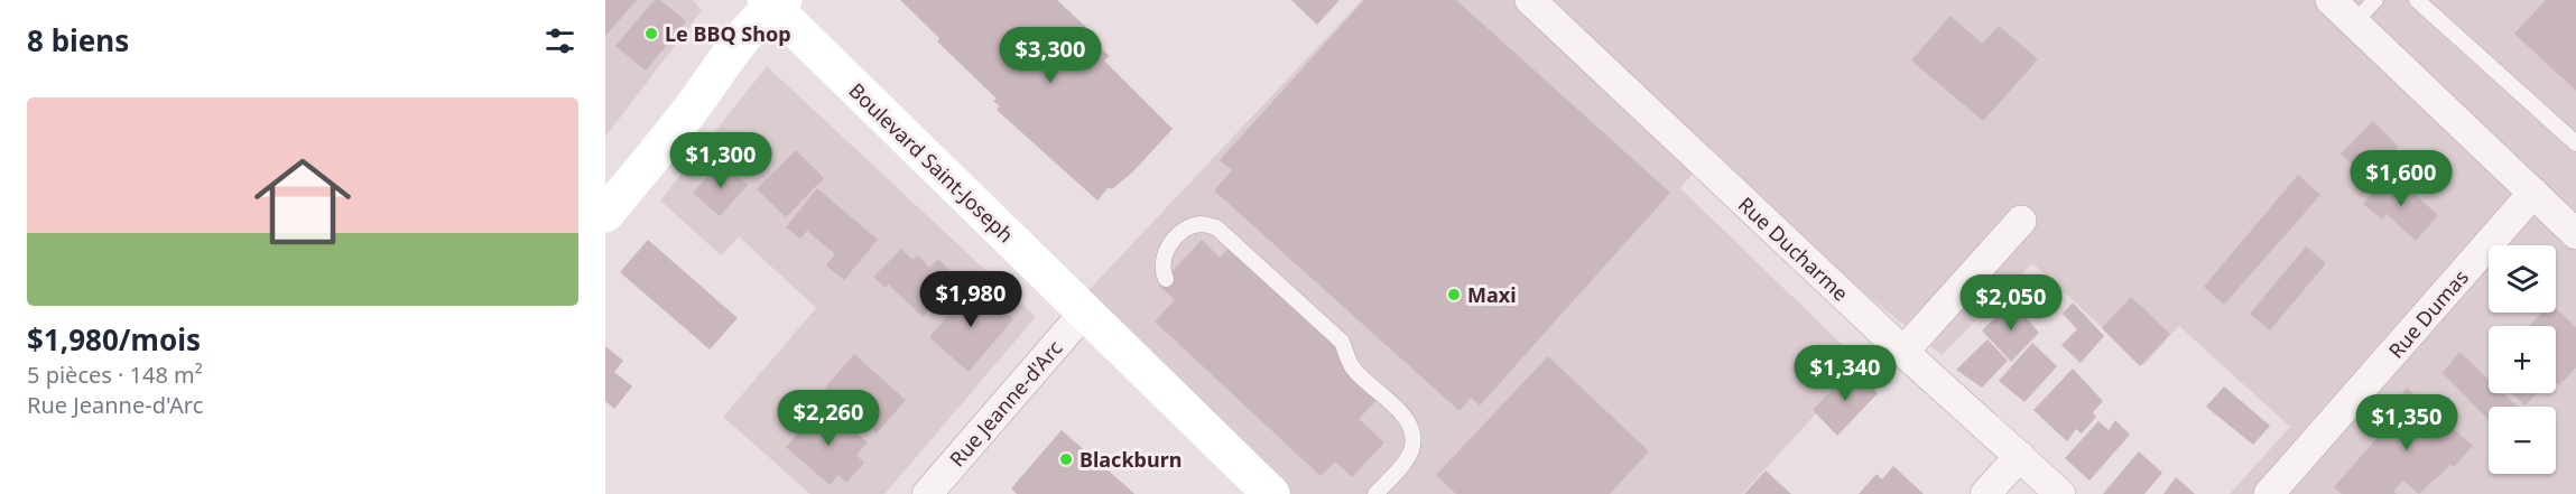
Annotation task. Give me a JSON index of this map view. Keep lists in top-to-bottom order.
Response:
{
  "streets": {
    "main road": ["Boulevard Saint-Joseph"],
    "street": ["Rue Ducharme", "Rue Dumas", "Rue Jeanne-d'Arc"]
  },
  "crossings": [
    ["Boulevard Saint-Joseph", "Rue Jeanne-d'Arc"]
  ],
  "places": ["Le BBQ Shop", "Maxi", "Blackburn"],
  "page": {
    "heading": "8 biens",
    "price": [
      "$3,300",
      "$1,300",
      "$1,600",
      "$1,980",
      "$2,050",
      "$1,340",
      "$2,260",
      "$1,350"
    ],
    "list": [
      {
        "name": "$1,980/mois",
        "note": "5 pièces · 148 m² · Rue Jeanne-d'Arc"
      }
    ],
    "map_buttons": ["+", "−"]
  }
}
